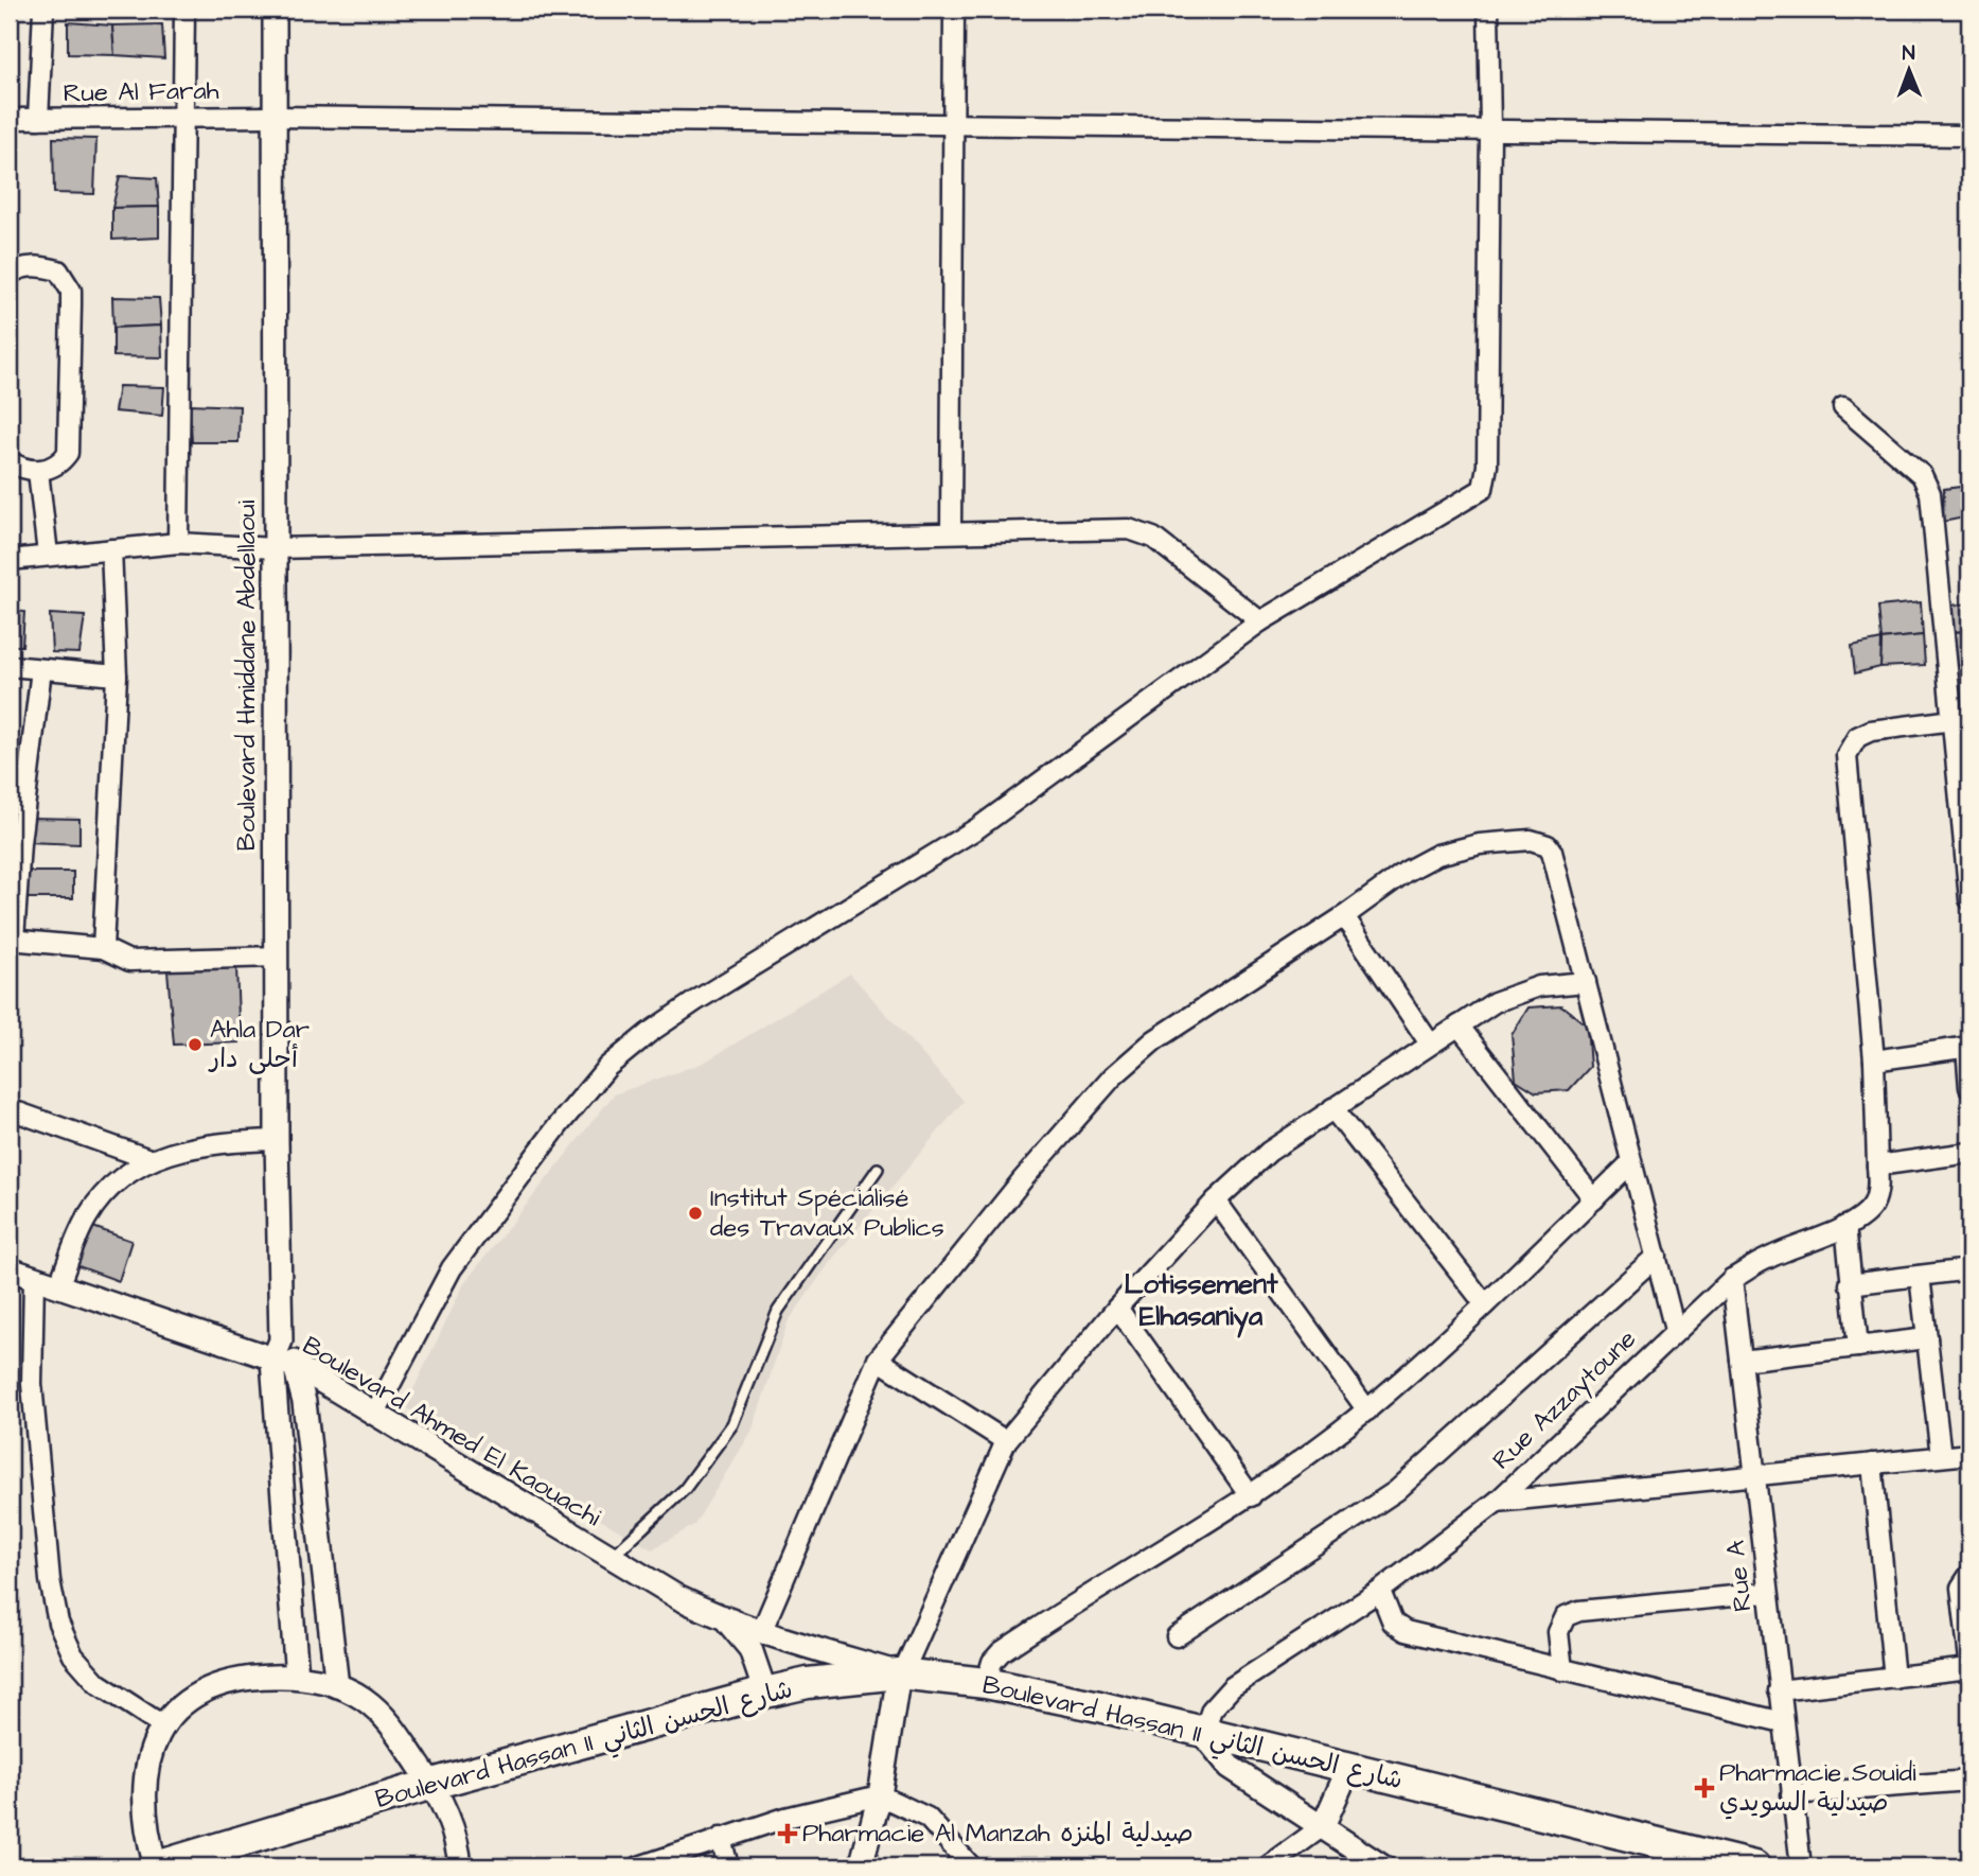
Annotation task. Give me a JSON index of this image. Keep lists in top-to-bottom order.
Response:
{
  "streets": {
    "main road": ["Boulevard Hassan II شارع الحسن الثاني"],
    "street": [
      "Rue Al Farah",
      "Boulevard Hmiddane Abdellaoui",
      "Rue Azzaytoune",
      "Boulevard Ahmed El Kaouachi",
      "Rue A"
    ]
  },
  "crossings": [
    ["Rue Al Farah", "Boulevard Hmiddane Abdellaoui"],
    ["Boulevard Hmiddane Abdellaoui", "Boulevard Ahmed El Kaouachi"],
    ["Rue Azzaytoune", "Rue A"],
    ["Rue Azzaytoune", "Boulevard Hassan II شارع الحسن الثاني"],
    ["Boulevard Ahmed El Kaouachi", "Boulevard Hassan II شارع الحسن الثاني"]
  ],
  "districts": ["Lotissement Elhasaniya"],
  "places": {
    "other": ["Ahla Dar أحلى دار", "Institut Spécialisé des Travaux Publics"],
    "health": ["Pharmacie Souidi صيدلية السويدي", "Pharmacie Al Manzah صيدلية المنزه"]
  },
  "north": "top"
}
